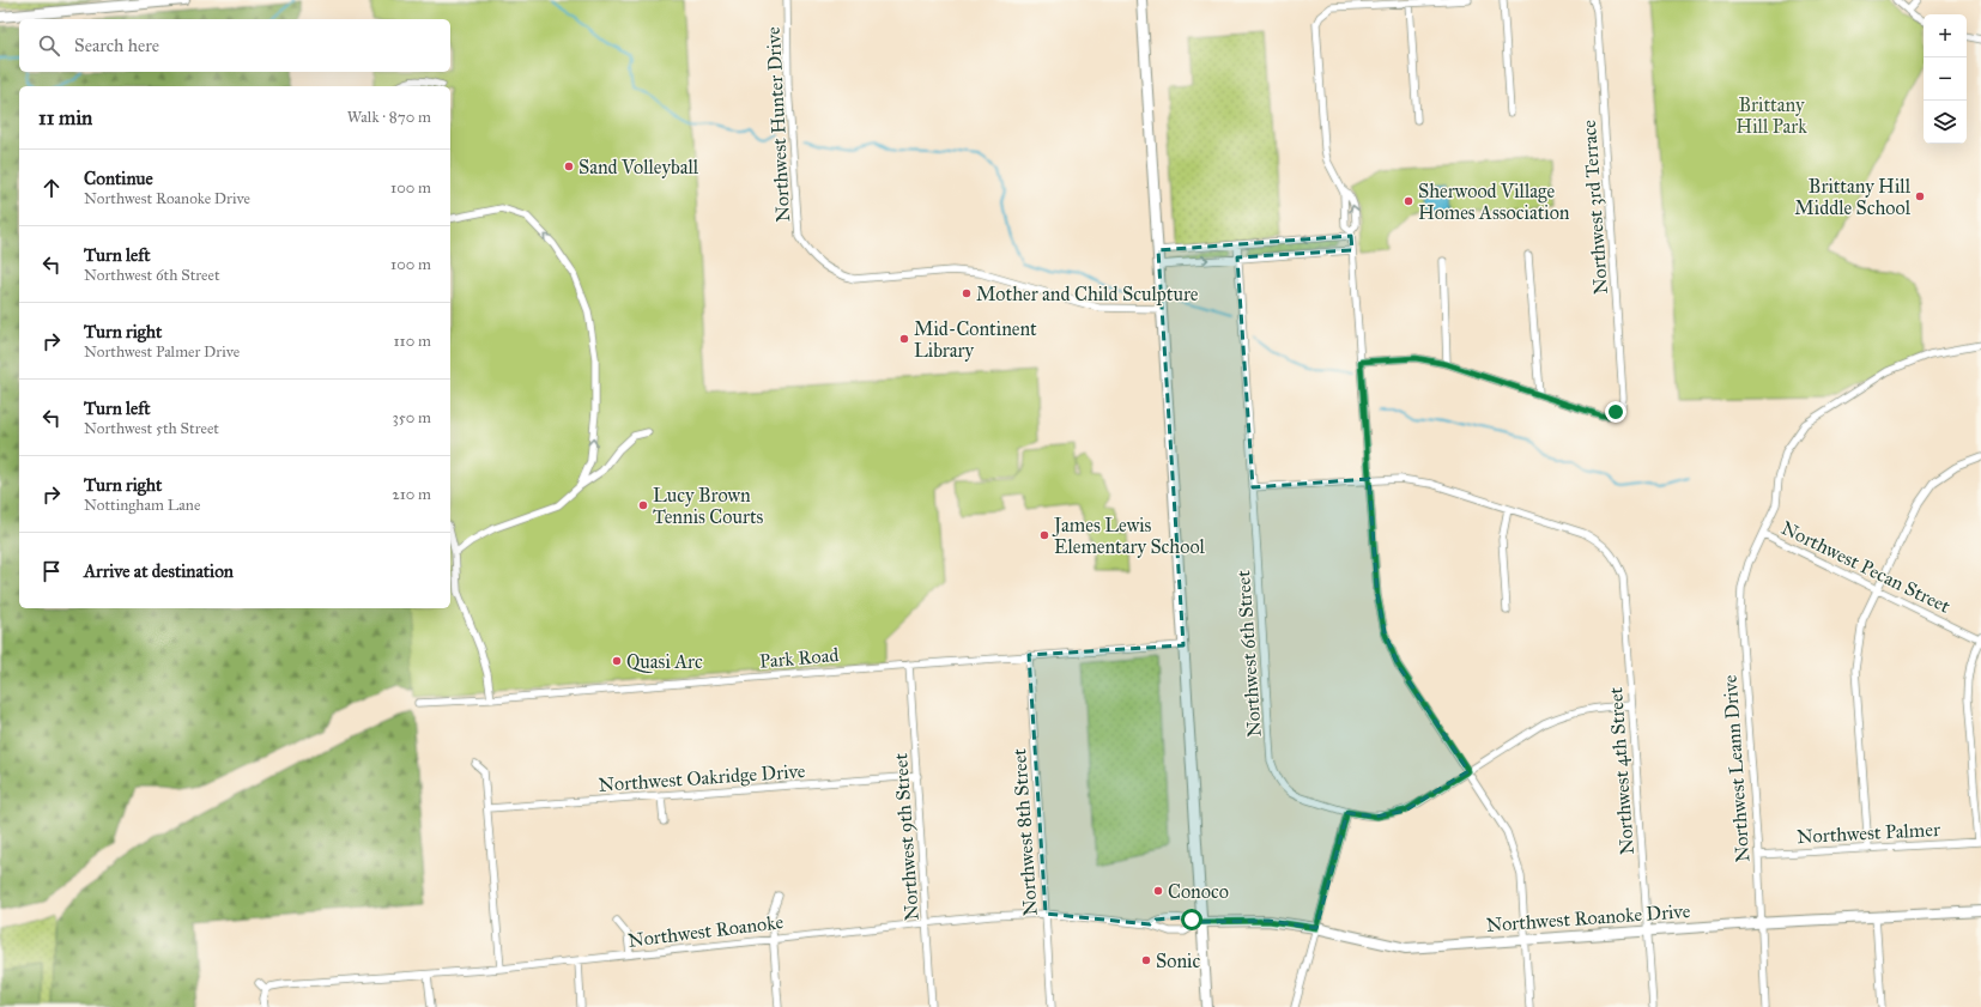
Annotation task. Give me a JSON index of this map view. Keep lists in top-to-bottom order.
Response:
{
  "streets": {
    "main road": ["Northwest Roanoke Drive"],
    "street": [
      "Northwest Hunter Drive",
      "Northwest 3rd Terrace",
      "Northwest Pecan Street",
      "Northwest 6th Street",
      "Park Road",
      "Northwest Leann Drive",
      "Northwest 4th Street",
      "Northwest Oakridge Drive",
      "Northwest 8th Street",
      "Northwest Palmer",
      "Northwest 9th Street",
      "Northwest Roanoke"
    ]
  },
  "crossings": [
    ["Northwest Pecan Street", "Northwest Leann Drive"],
    ["Northwest 6th Street", "Northwest 4th Street"],
    ["Park Road", "Northwest 8th Street"],
    ["Park Road", "Northwest 9th Street"],
    ["Northwest Leann Drive", "Northwest Palmer"],
    ["Northwest Leann Drive", "Northwest Roanoke Drive"],
    ["Northwest 4th Street", "Northwest Roanoke Drive"],
    ["Northwest Oakridge Drive", "Northwest 9th Street"],
    ["Northwest 8th Street", "Northwest Roanoke"],
    ["Northwest 9th Street", "Northwest Roanoke"],
    ["Northwest Roanoke Drive", "Northwest Roanoke"]
  ],
  "parks": ["Brittany Hill Park"],
  "places": [
    "Sand Volleyball",
    "Brittany Hill Middle School",
    "Sherwood Village Homes Association",
    "Mother and Child Sculpture",
    "Mid-Continent Library",
    "Lucy Brown Tennis Courts",
    "James Lewis Elementary School",
    "Quasi Arc",
    "Conoco",
    "Sonic"
  ],
  "page": {
    "map_buttons": ["+", "−"],
    "search": "Search here",
    "heading": ["11 min", "Walk · 870 m"],
    "list": [
      ["Continue", "Northwest Roanoke Drive", "100 m"],
      ["Turn left", "Northwest 6th Street", "100 m"],
      ["Turn right", "Northwest Palmer Drive", "110 m"],
      ["Turn left", "Northwest 5th Street", "350 m"],
      ["Turn right", "Nottingham Lane", "210 m"],
      "Arrive at destination"
    ]
  }
}
